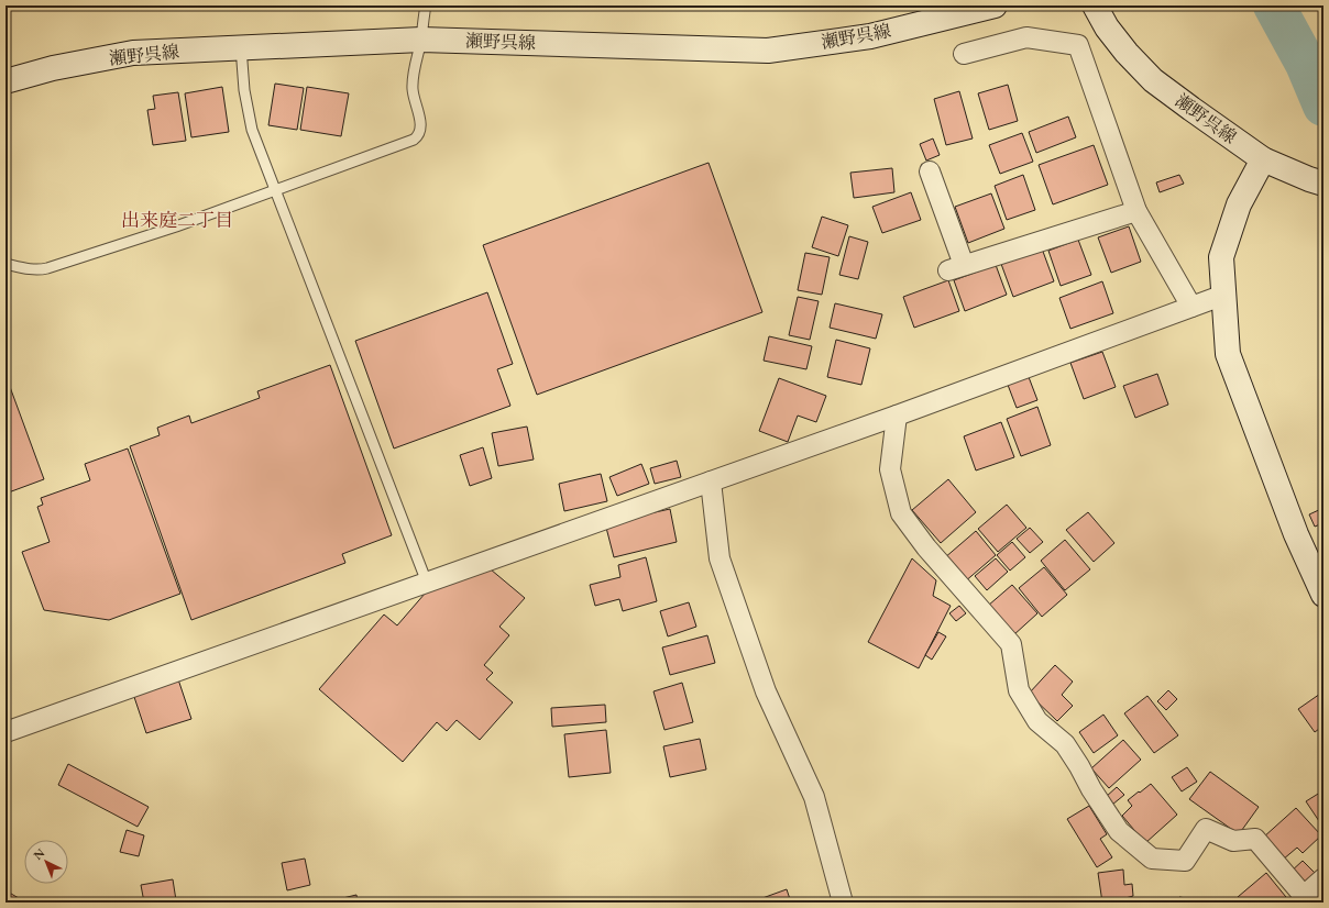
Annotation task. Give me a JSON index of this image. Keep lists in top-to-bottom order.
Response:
{
  "streets": {
    "main road": ["瀬野呉線"]
  },
  "districts": ["出来庭二丁目"],
  "north": "top left"
}
